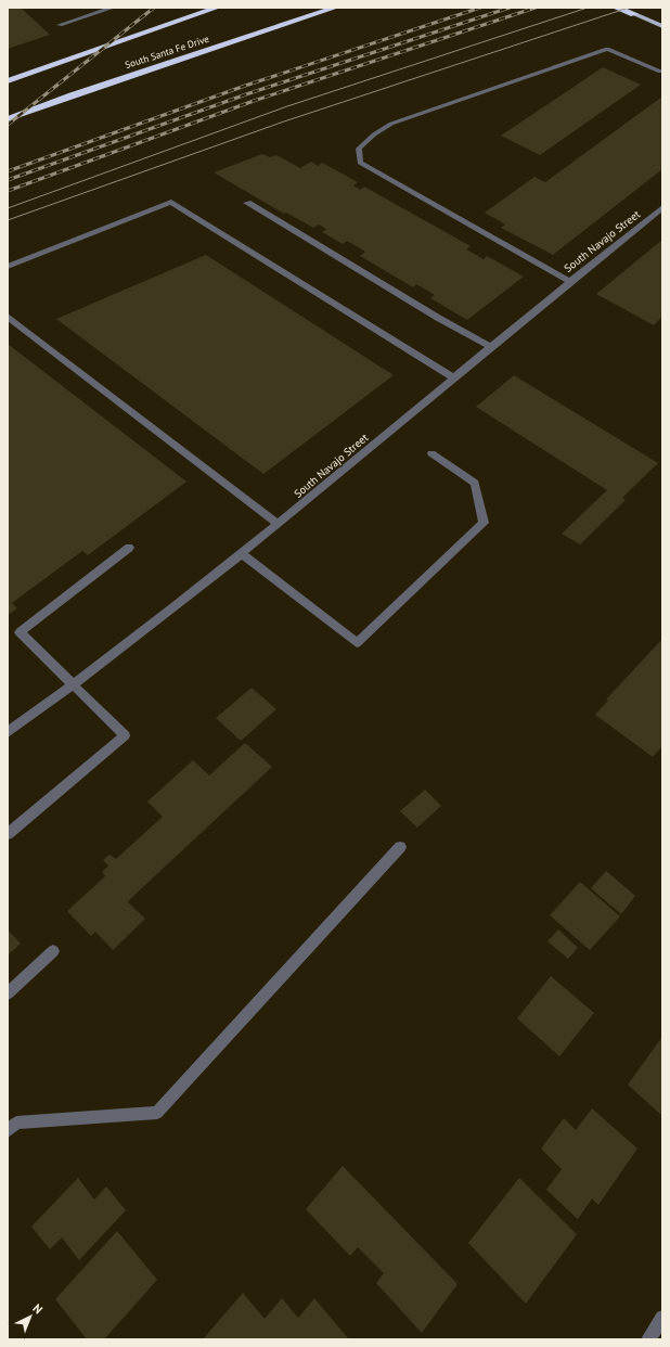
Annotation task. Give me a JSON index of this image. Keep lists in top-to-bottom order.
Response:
{
  "streets": {
    "highway": ["South Santa Fe Drive"],
    "street": ["South Navajo Street"]
  },
  "north": "top right"
}
